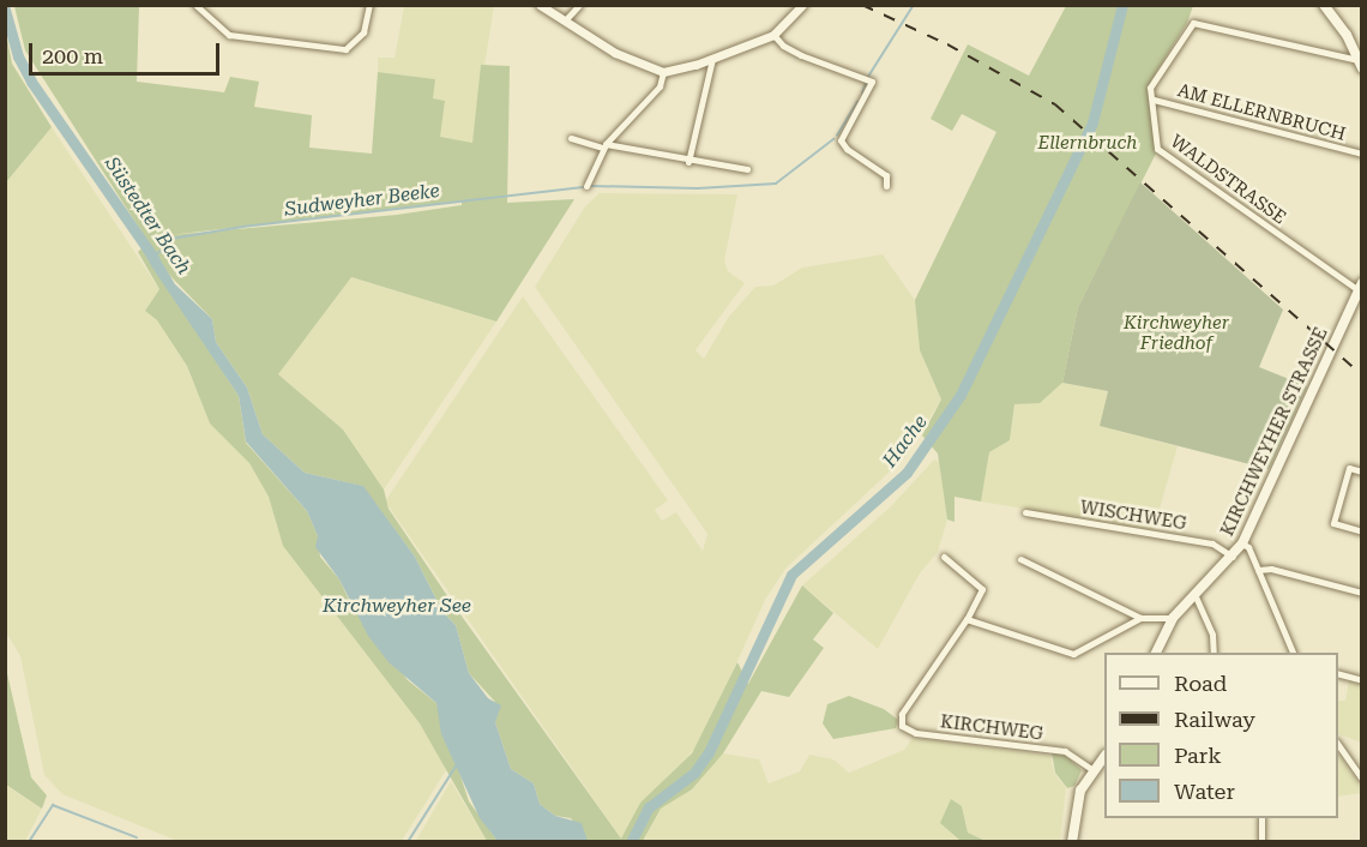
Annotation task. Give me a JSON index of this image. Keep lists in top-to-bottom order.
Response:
{
  "streets": {
    "main road": ["KIRCHWEYHER STRASSE"],
    "street": [
      "AM ELLERNBRUCH",
      "WALDSTRASSE",
      "WISCHWEG",
      "KIRCHWEG"
    ]
  },
  "crossings": [
    ["AM ELLERNBRUCH", "WALDSTRASSE"],
    ["WALDSTRASSE", "KIRCHWEYHER STRASSE"],
    ["KIRCHWEYHER STRASSE", "WISCHWEG"]
  ],
  "water": [
    "Sudweyher Beeke",
    "Süstedter Bach",
    "Hache",
    "Kirchweyher See"
  ],
  "parks": ["Ellernbruch", "Kirchweyher Friedhof"],
  "legend": [
    "Road",
    "Railway",
    "Park",
    "Water"
  ],
  "scale_bar": "200 m"
}
